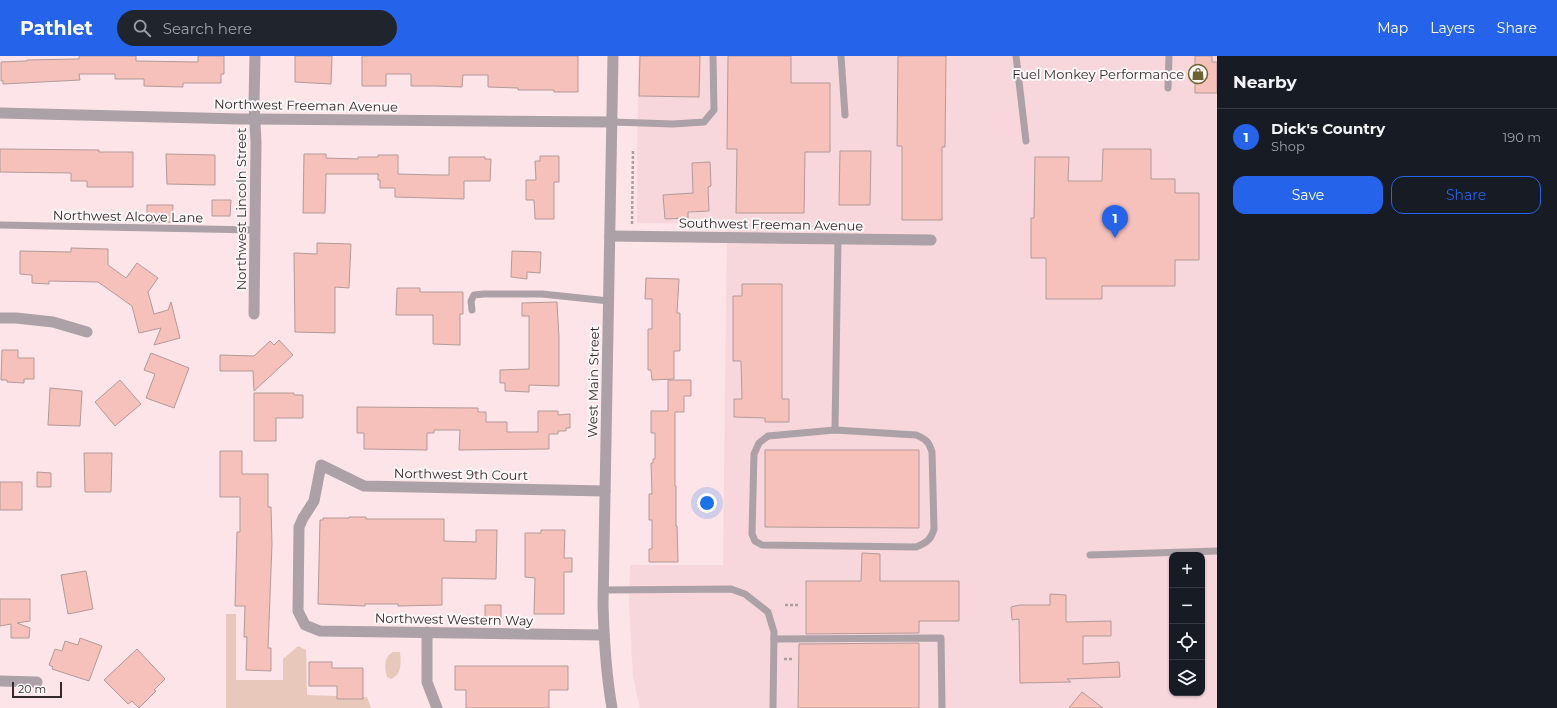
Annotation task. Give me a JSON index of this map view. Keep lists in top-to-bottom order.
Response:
{
  "streets": {
    "street": [
      "Northwest Freeman Avenue",
      "Northwest Lincoln Street",
      "Southwest Freeman Avenue",
      "West Main Street",
      "Northwest 9th Court",
      "Northwest Western Way"
    ],
    "lane": ["Northwest Alcove Lane"]
  },
  "crossings": [
    ["Northwest Freeman Avenue", "Northwest Lincoln Street"],
    ["Northwest Freeman Avenue", "West Main Street"],
    ["Northwest Lincoln Street", "Northwest Alcove Lane"],
    ["Southwest Freeman Avenue", "West Main Street"],
    ["West Main Street", "Northwest 9th Court"],
    ["West Main Street", "Northwest Western Way"],
    ["Northwest 9th Court", "Northwest Western Way"]
  ],
  "places": {
    "shop": ["Fuel Monkey Performance"]
  },
  "scale_bar": "20 m",
  "page": {
    "header": "Pathlet",
    "search": "Search here",
    "nav": ["Map", "Layers", "Share"],
    "heading": "Nearby",
    "list": [
      {
        "mark": "1",
        "name": "Dick's Country",
        "note": "Shop",
        "value": "190 m"
      }
    ],
    "buttons": ["Save", "Share"],
    "pins": "1",
    "map_buttons": ["+", "−"],
    "scale": "20 m"
  }
}
